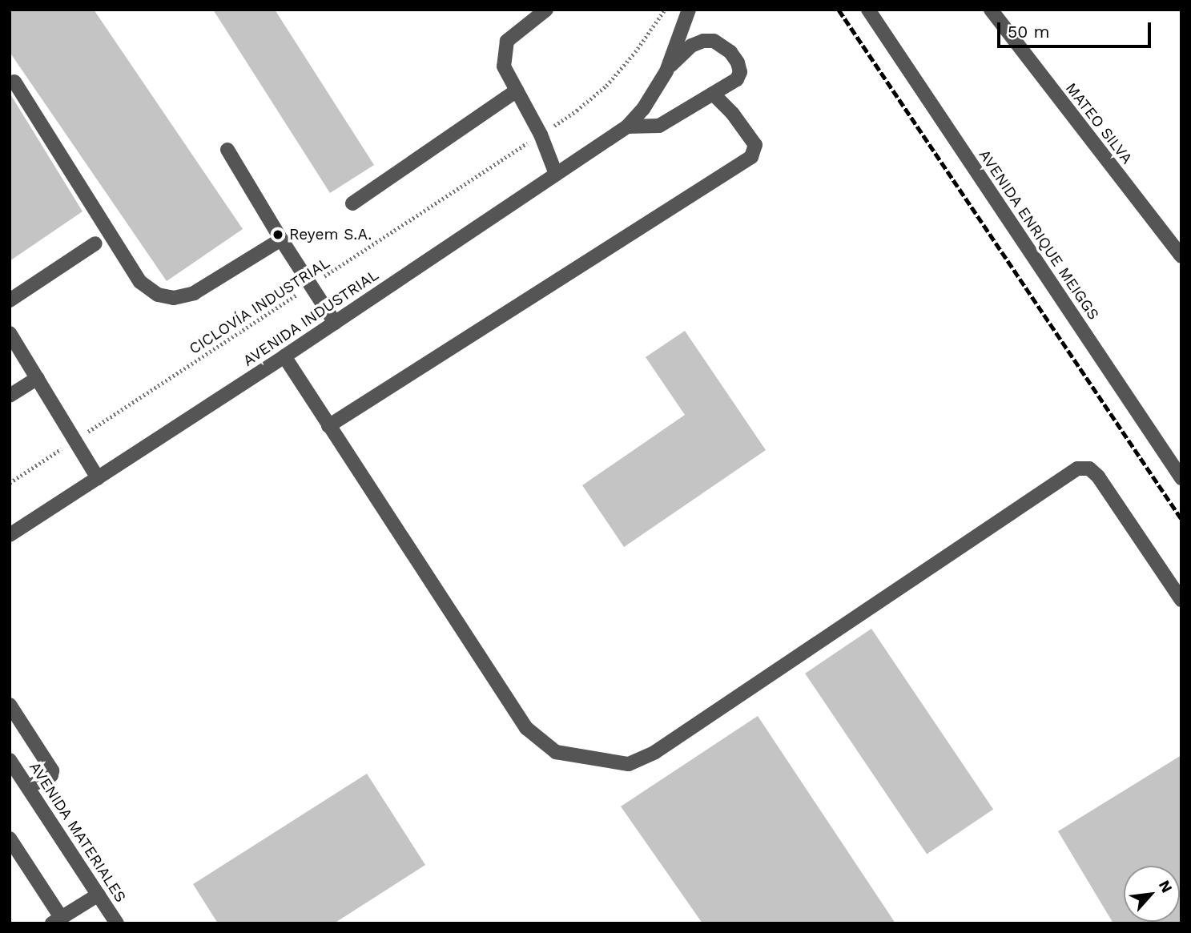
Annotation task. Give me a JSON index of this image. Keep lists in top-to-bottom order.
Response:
{
  "streets": {
    "street": [
      "MATEO SILVA",
      "AVENIDA ENRIQUE MEIGGS",
      "AVENIDA INDUSTRIAL",
      "AVENIDA MATERIALES"
    ],
    "path": ["CICLOVÍA INDUSTRIAL"]
  },
  "places": ["Reyem S.A."],
  "scale_bar": "50 m",
  "north": "top right"
}
